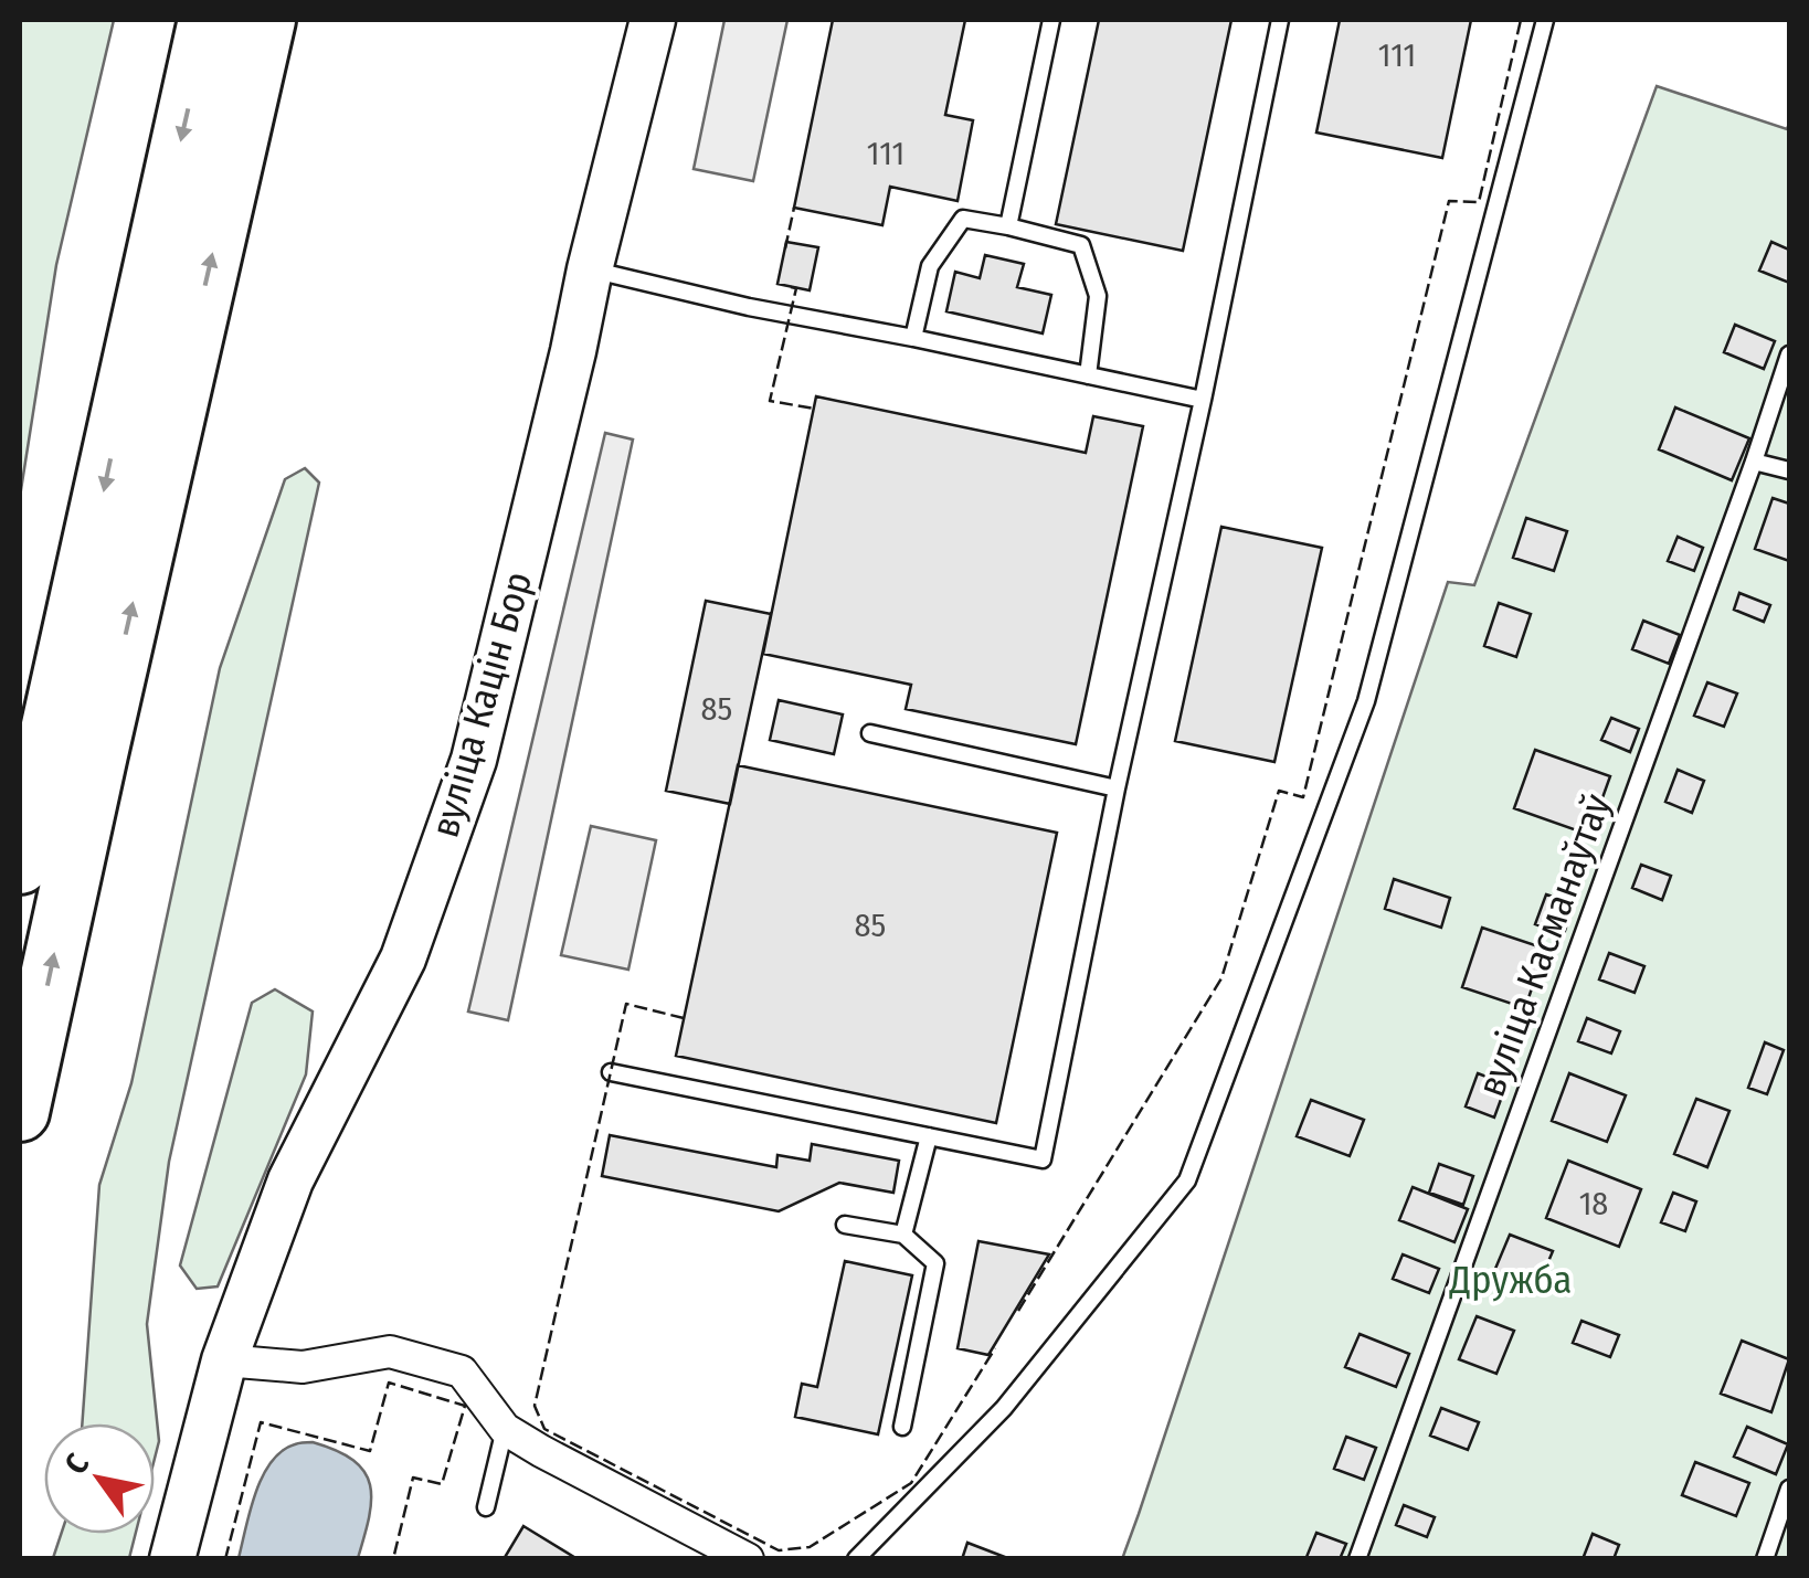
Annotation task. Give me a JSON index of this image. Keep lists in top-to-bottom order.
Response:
{
  "streets": {
    "main road": ["вуліца Кацін Бор"],
    "lane": ["вуліца Касманаўтаў"]
  },
  "parks": ["Дружба"],
  "house_numbers": [
    "111",
    "111",
    "85",
    "85",
    "18"
  ],
  "north": "top left"
}
